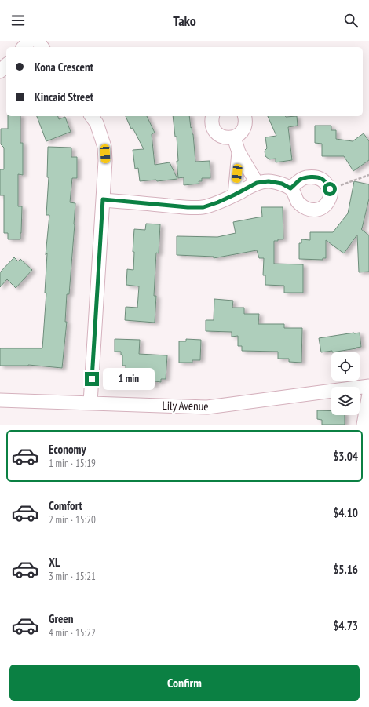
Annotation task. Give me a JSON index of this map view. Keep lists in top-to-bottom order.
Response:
{
  "streets": {
    "street": ["Lily Avenue"]
  },
  "page": {
    "header": "Tako",
    "banner": ["Kona Crescent", "Kincaid Street"],
    "bubble": "1 min",
    "list": [
      {
        "name": "Economy",
        "note": "1 min · 15:19",
        "value": "$3.04"
      },
      {
        "name": "Comfort",
        "note": "2 min · 15:20",
        "value": "$4.10"
      },
      {
        "name": "XL",
        "note": "3 min · 15:21",
        "value": "$5.16"
      },
      {
        "name": "Green",
        "note": "4 min · 15:22",
        "value": "$4.73"
      }
    ],
    "buttons": "Confirm"
  }
}
